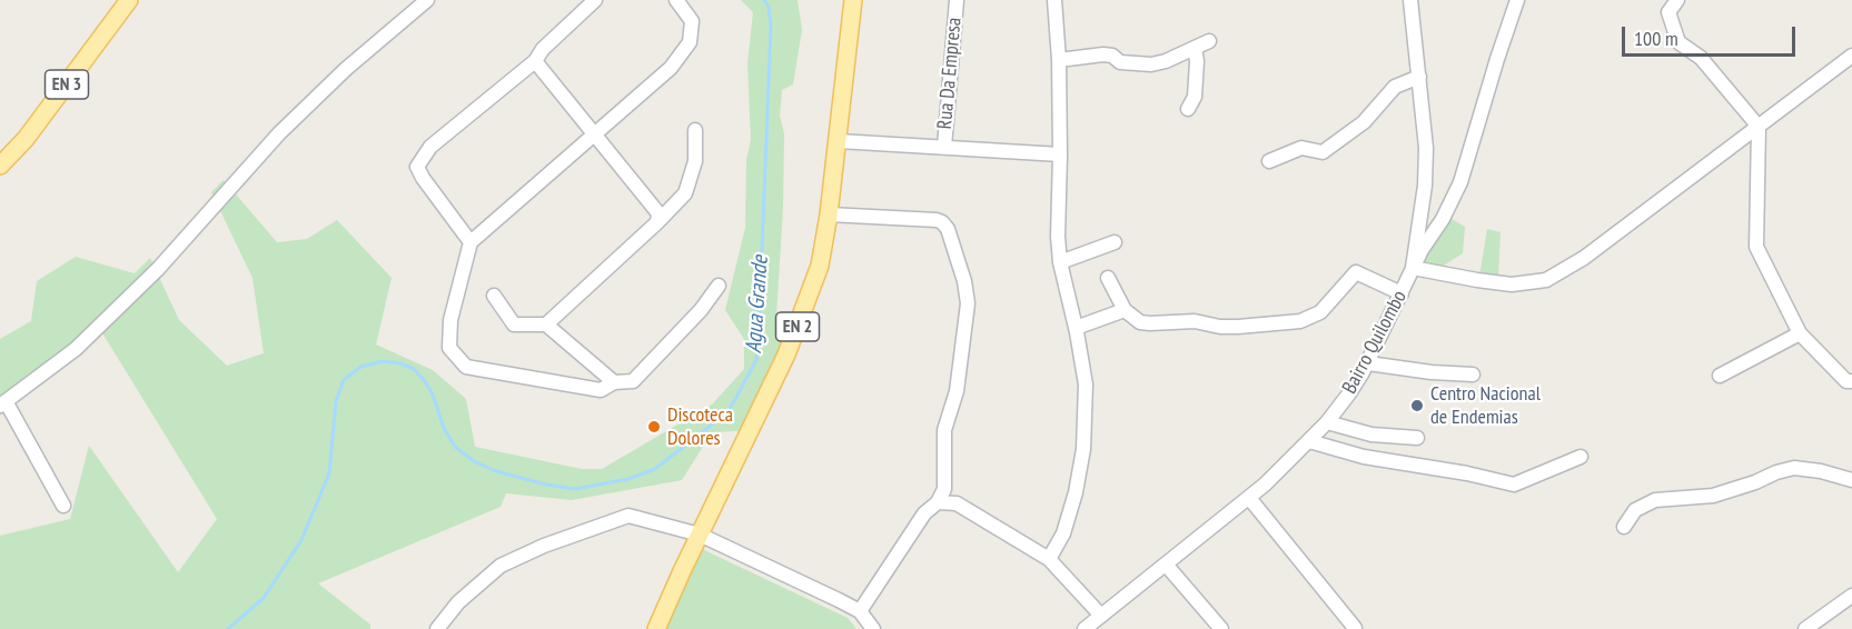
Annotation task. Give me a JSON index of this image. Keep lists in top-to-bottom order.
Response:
{
  "streets": {
    "main road": ["EN 3", "EN 2"],
    "street": ["Rua Da Empresa", "Bairro Quilombo"]
  },
  "water": ["Agua Grande"],
  "places": ["Centro Nacional de Endemias", "Discoteca Dolores"],
  "scale_bar": "100 m"
}
